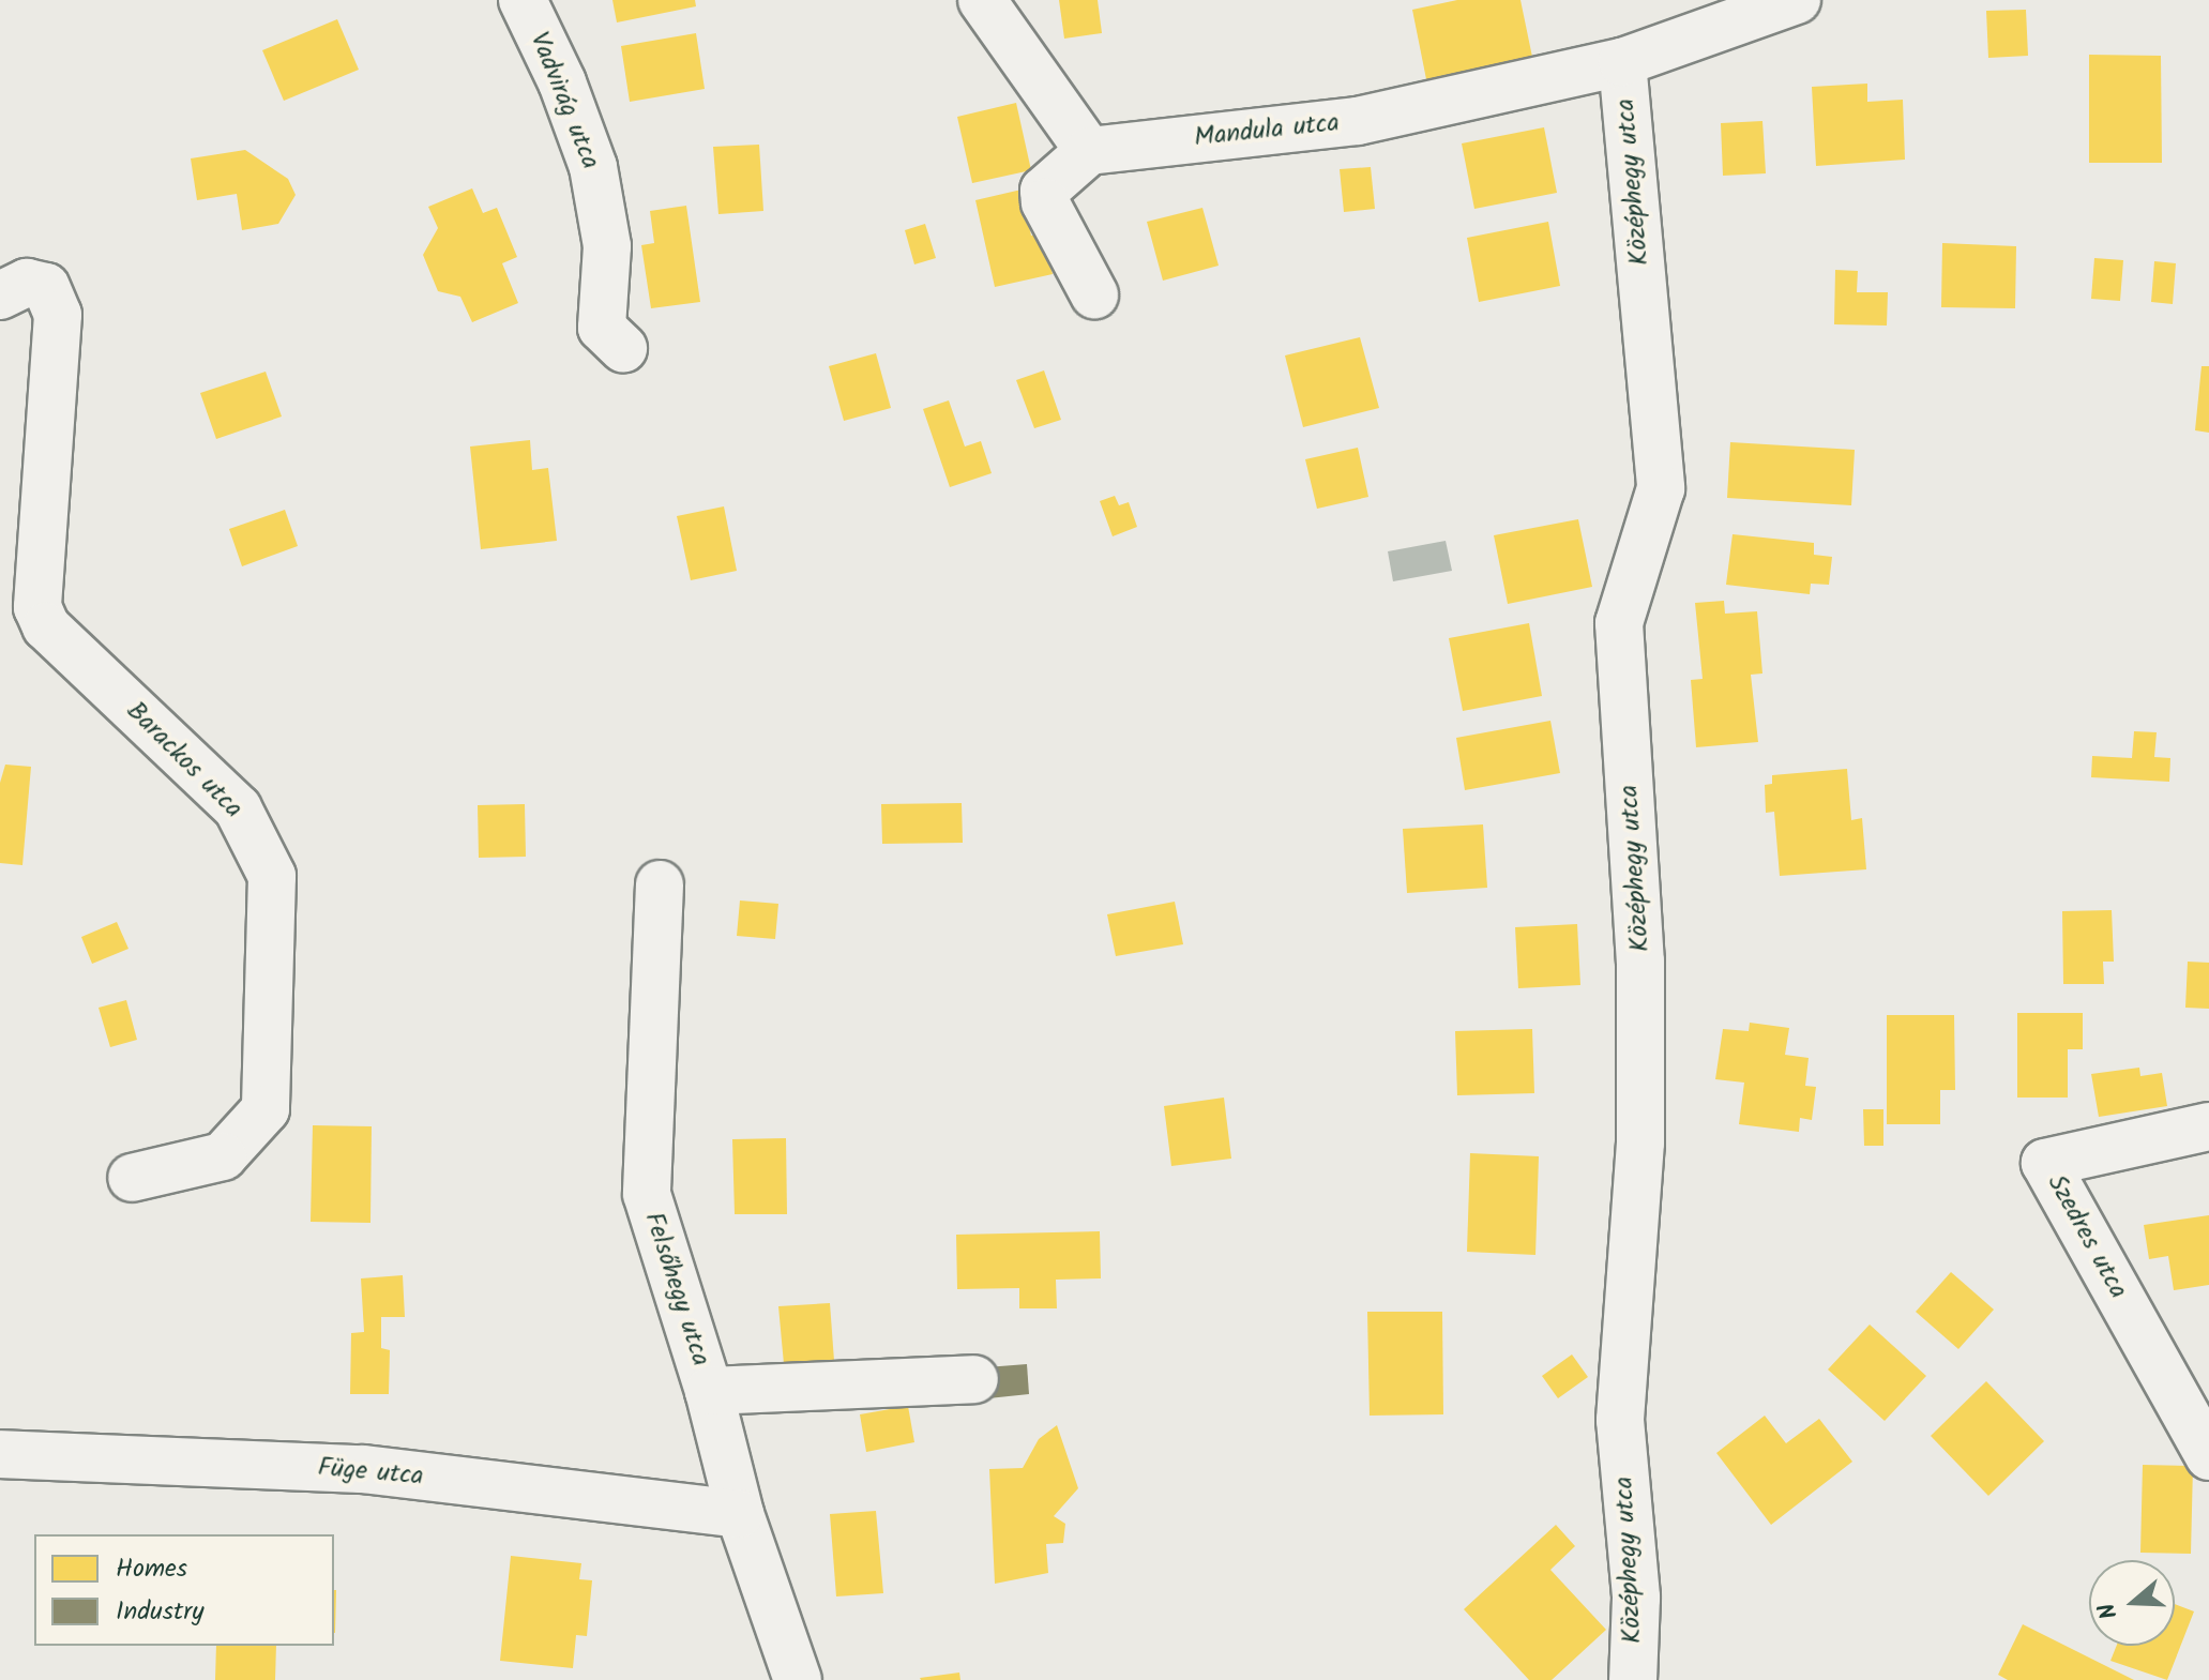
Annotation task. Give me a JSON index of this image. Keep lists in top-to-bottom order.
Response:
{
  "streets": {
    "street": [
      "Vadvirág utca",
      "Mandula utca",
      "Középhegy utca",
      "Barackos utca",
      "Szedres utca",
      "Felsőhegy utca",
      "Füge utca"
    ]
  },
  "crossings": [
    ["Mandula utca", "Középhegy utca"],
    ["Felsőhegy utca", "Füge utca"]
  ],
  "legend": ["Homes", "Industry"],
  "north": "left"
}
